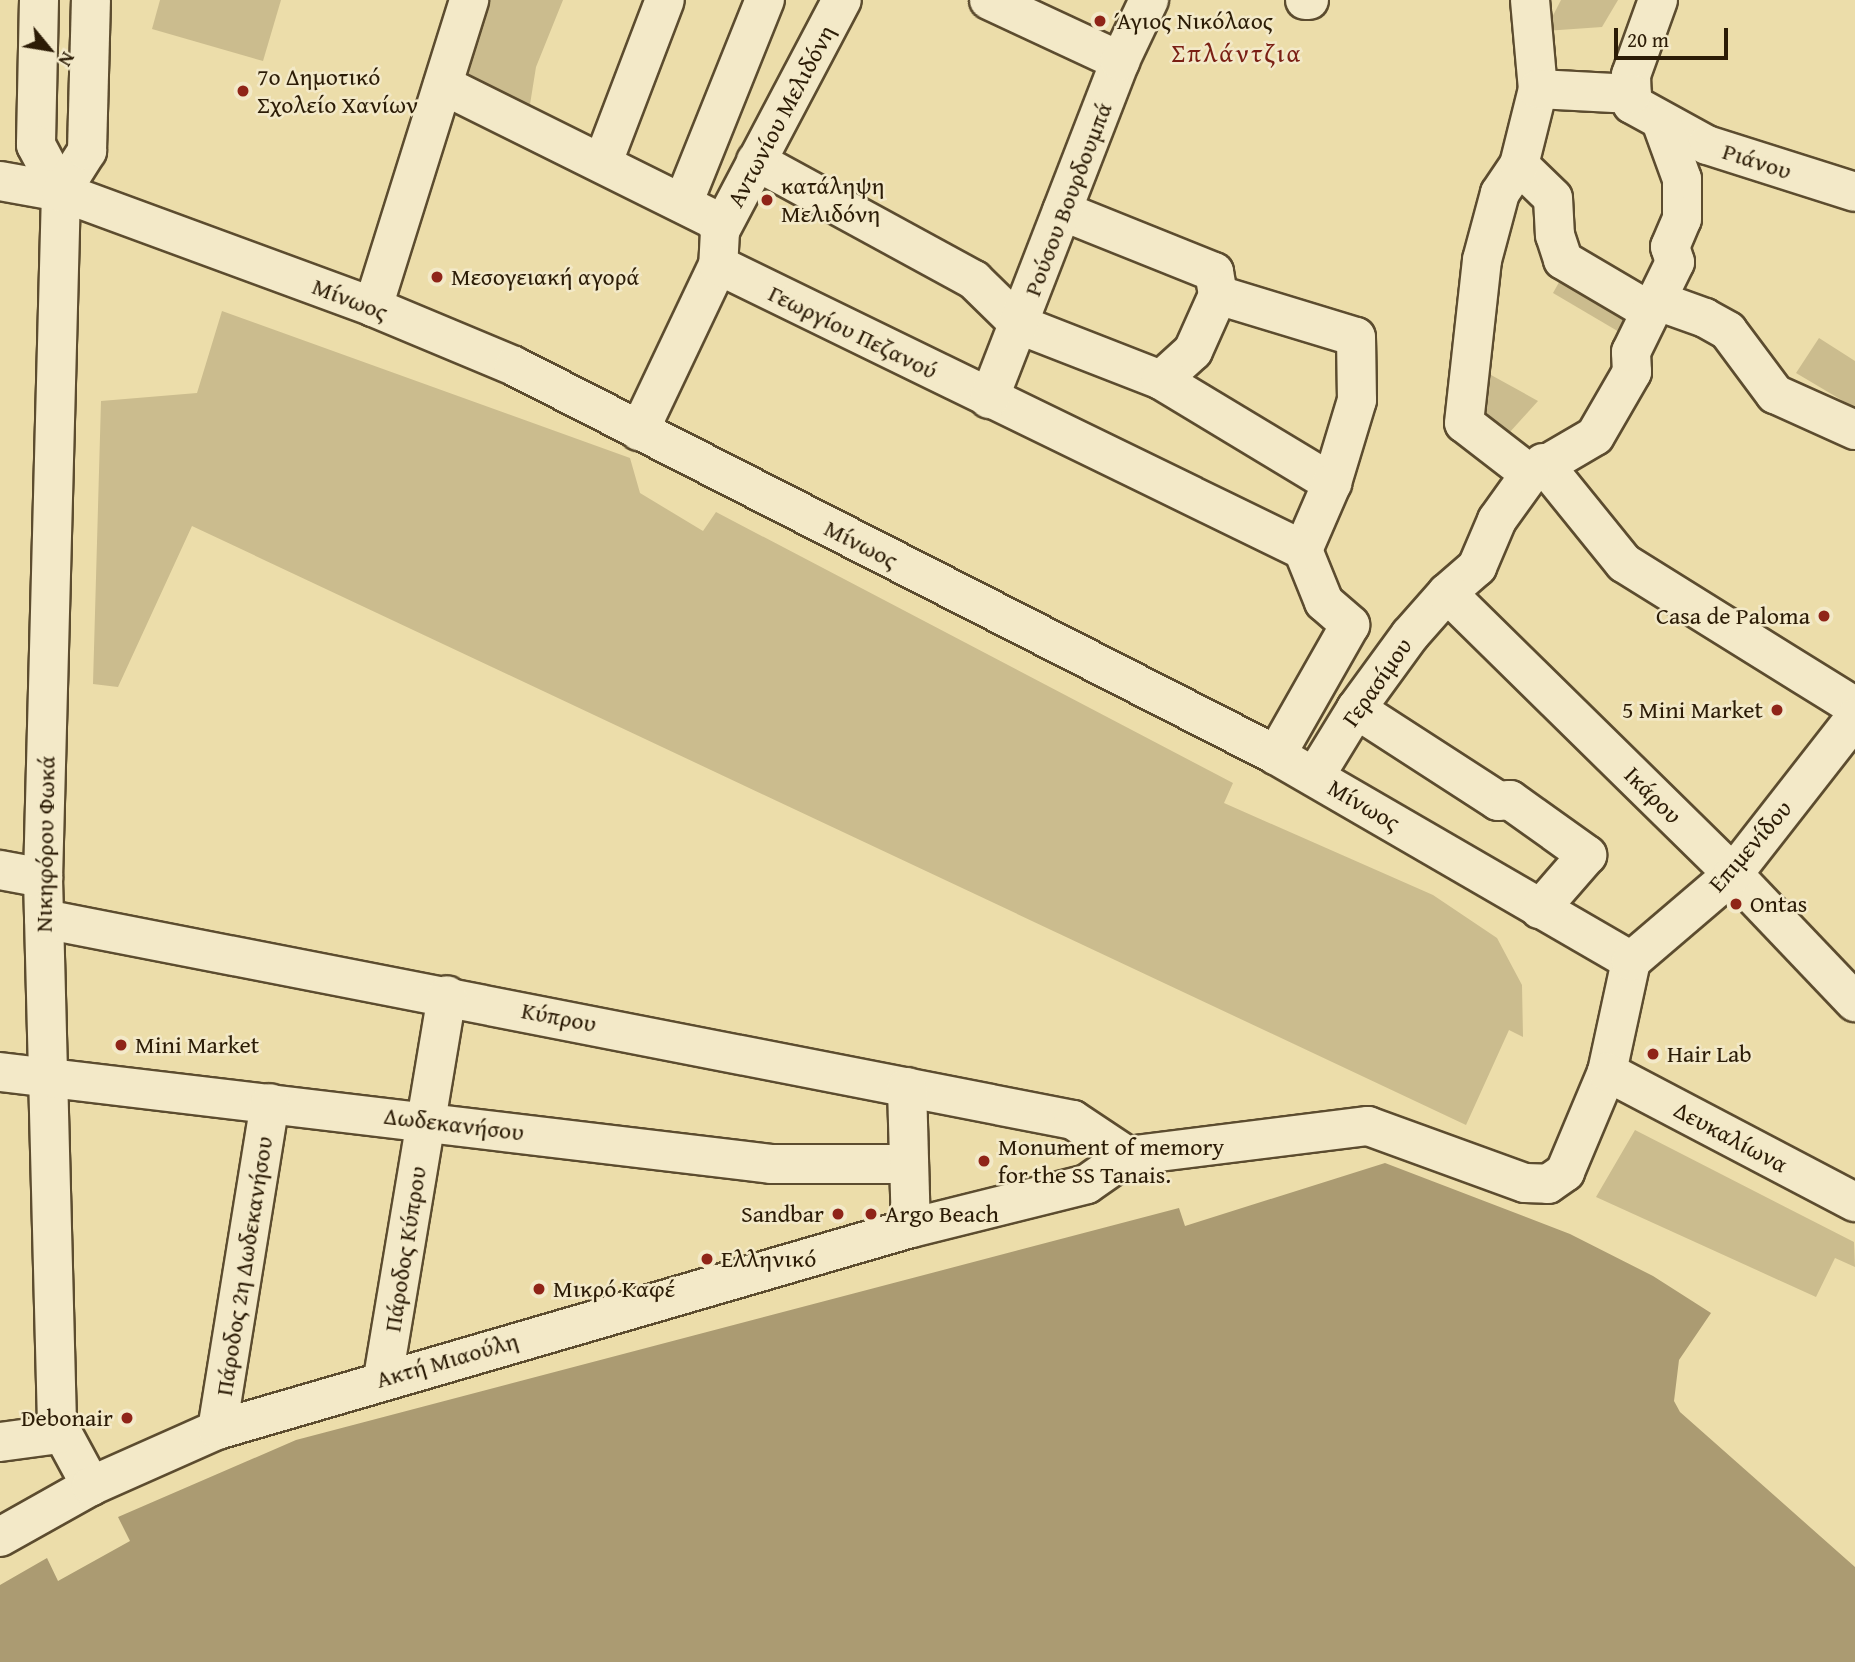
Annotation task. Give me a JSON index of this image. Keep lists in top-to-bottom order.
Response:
{
  "streets": {
    "street": [
      "Αντωνίου Μελιδόνη",
      "Ριάνου",
      "Ρούσου Βουρδουμπά",
      "Μίνωος",
      "Γεωργίου Πεζανού",
      "Γερασίμου",
      "Ικάρου",
      "Νικηφόρου Φωκά",
      "Επιμενίδου",
      "Κύπρου",
      "Δωδεκανήσου",
      "Δευκαλίωνα",
      "Πάροδος Κύπρου",
      "Πάροδος 2η Δωδεκανήσου",
      "Ακτή Μιαούλη"
    ]
  },
  "crossings": [
    ["Αντωνίου Μελιδόνη", "Μίνωος"],
    ["Αντωνίου Μελιδόνη", "Γεωργίου Πεζανού"],
    ["Ρούσου Βουρδουμπά", "Γεωργίου Πεζανού"],
    ["Μίνωος", "Γερασίμου"],
    ["Μίνωος", "Νικηφόρου Φωκά"],
    ["Μίνωος", "Επιμενίδου"],
    ["Γερασίμου", "Ικάρου"],
    ["Ικάρου", "Επιμενίδου"],
    ["Νικηφόρου Φωκά", "Κύπρου"],
    ["Νικηφόρου Φωκά", "Δωδεκανήσου"],
    ["Νικηφόρου Φωκά", "Ακτή Μιαούλη"],
    ["Κύπρου", "Πάροδος Κύπρου"],
    ["Κύπρου", "Ακτή Μιαούλη"],
    ["Δωδεκανήσου", "Πάροδος Κύπρου"],
    ["Δωδεκανήσου", "Πάροδος 2η Δωδεκανήσου"],
    ["Πάροδος Κύπρου", "Ακτή Μιαούλη"],
    ["Πάροδος 2η Δωδεκανήσου", "Ακτή Μιαούλη"]
  ],
  "districts": ["Σπλάντζια"],
  "places": [
    "Άγιος Νικόλαος",
    "7ο Δημοτικό Σχολείο Χανίων",
    "κατάληψη Μελιδόνη",
    "Μεσογειακή αγορά",
    "Casa de Paloma",
    "5 Mini Market",
    "Ontas",
    "Mini Market",
    "Hair Lab",
    "Monument of memory for the SS Tanais.",
    "Sandbar",
    "Argo Beach",
    "Ελληνικό",
    "Μικρό Καφέ",
    "Debonair"
  ],
  "scale_bar": "20 m",
  "north": "bottom right"
}
